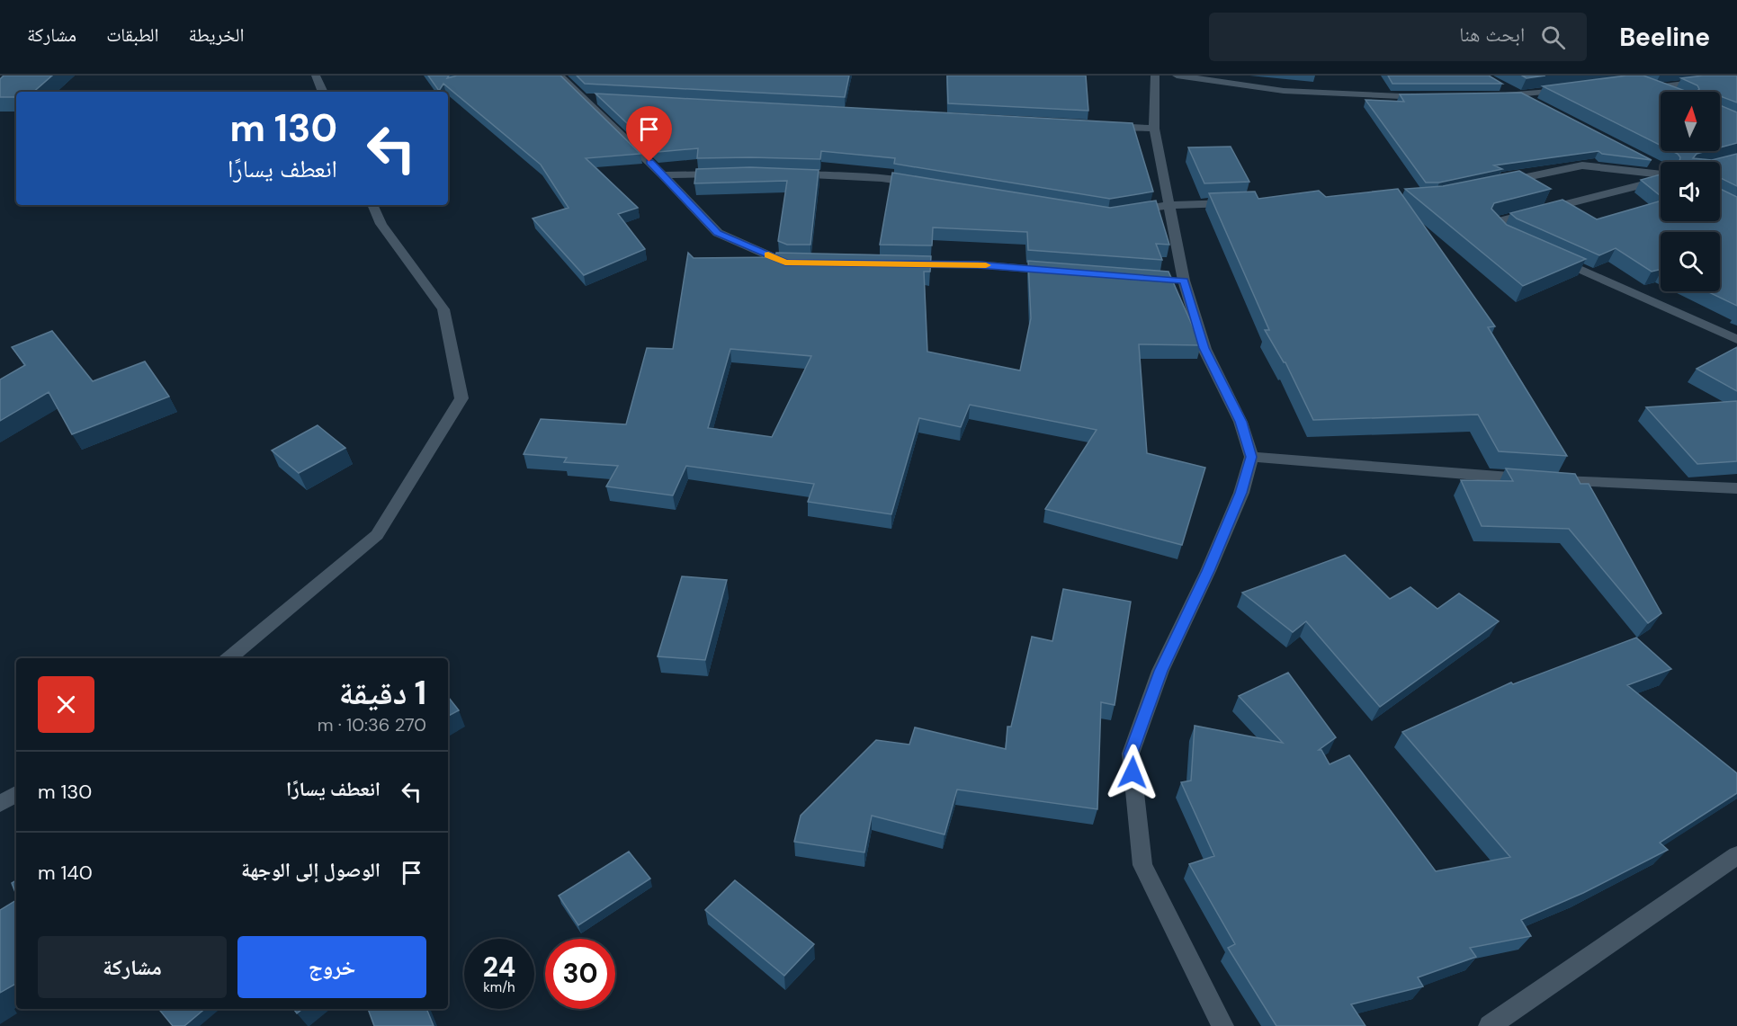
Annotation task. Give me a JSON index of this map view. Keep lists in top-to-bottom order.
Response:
{
  "north": "top",
  "page": {
    "header": "Beeline",
    "search": "ابحث هنا",
    "nav": ["الخريطة", "الطبقات", "مشاركة"],
    "turn": ["130 m", "انعطف يسارًا"],
    "heading": ["1 دقيقة", "270 m · 10:36"],
    "list": [
      {
        "name": "انعطف يسارًا",
        "value": "130 m"
      },
      {
        "name": "الوصول إلى الوجهة",
        "value": "140 m"
      }
    ],
    "buttons": ["خروج", "مشاركة"],
    "speed": "24 km/h",
    "limit": "30"
  }
}
